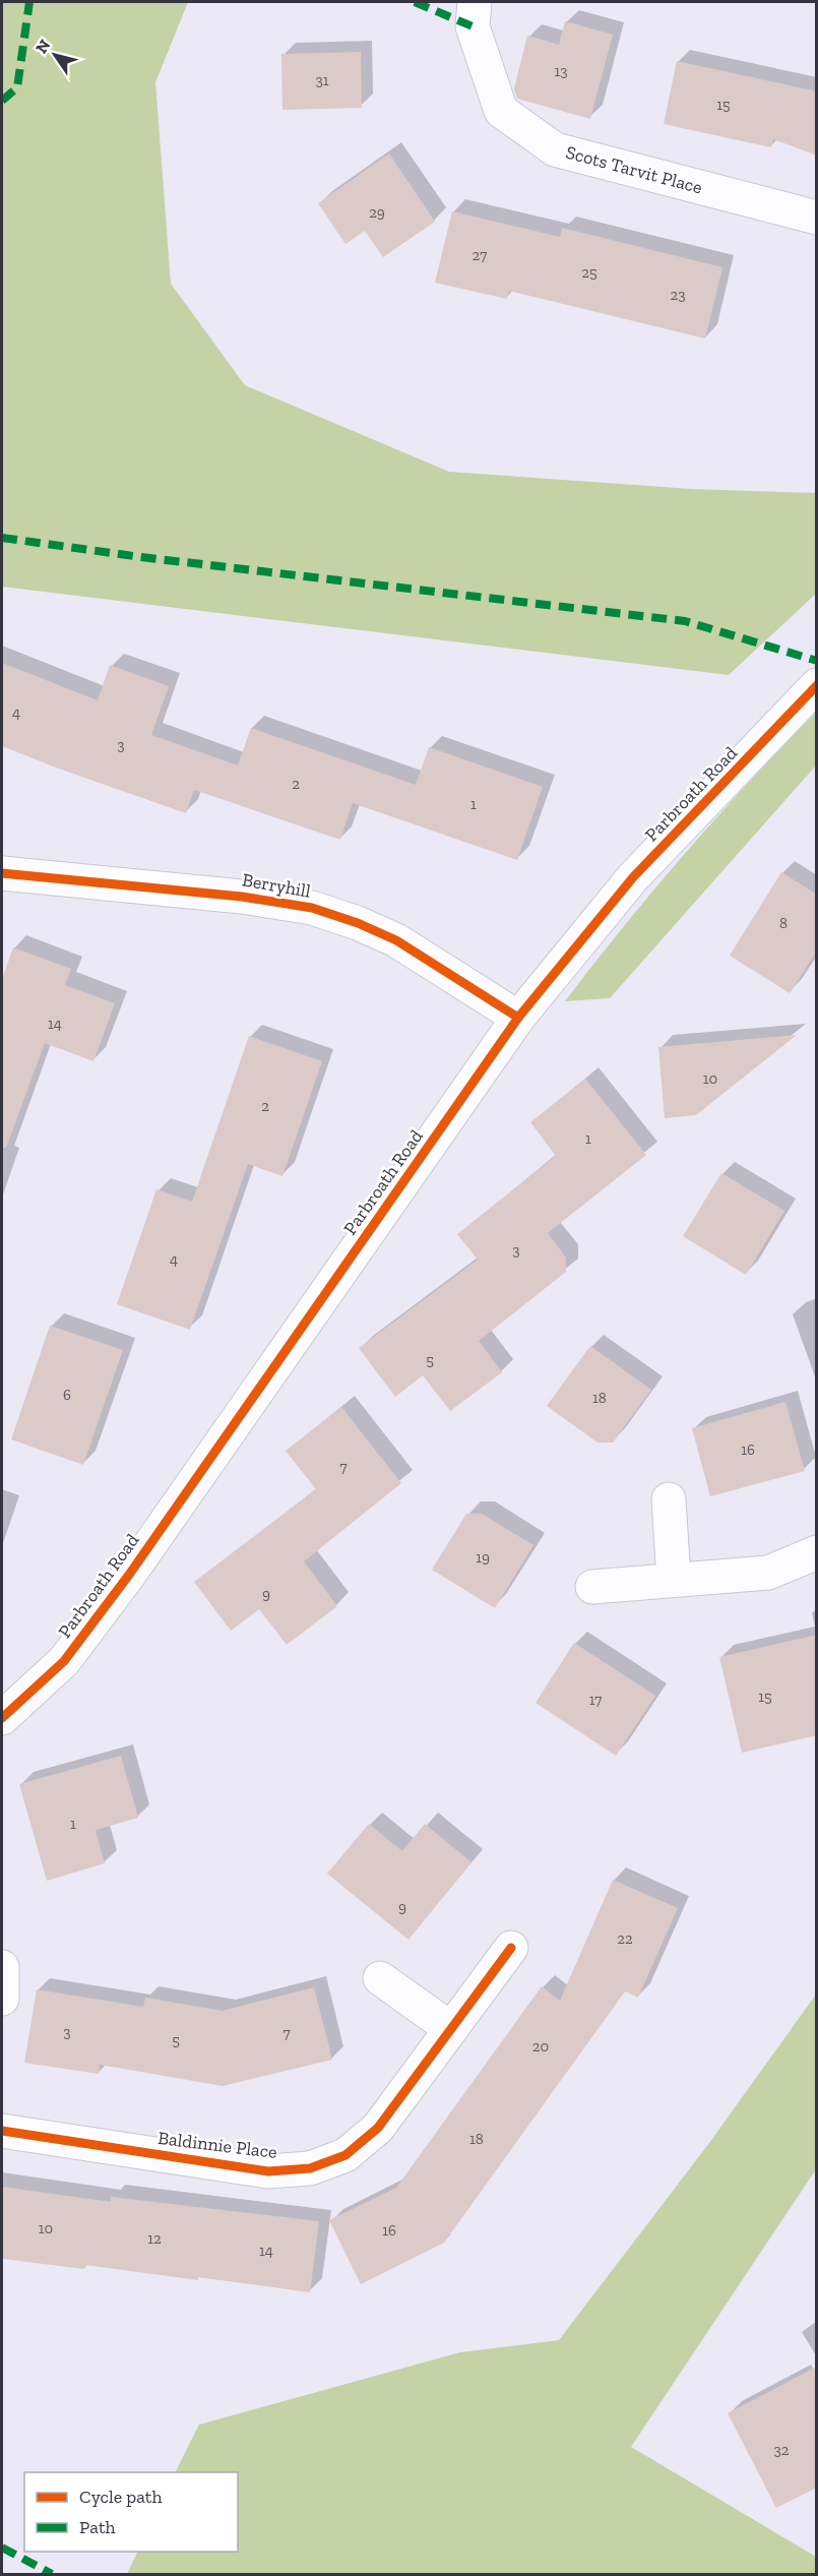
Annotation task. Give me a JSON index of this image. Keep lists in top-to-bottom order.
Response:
{
  "streets": {
    "street": [
      "Scots Tarvit Place",
      "Parbroath Road",
      "Berryhill",
      "Baldinnie Place"
    ]
  },
  "crossings": [
    ["Parbroath Road", "Berryhill"]
  ],
  "house_numbers": [
    "13",
    "31",
    "15",
    "29",
    "27",
    "25",
    "23",
    "4",
    "3",
    "2",
    "1",
    "8",
    "14",
    "10",
    "2",
    "1",
    "3",
    "4",
    "5",
    "6",
    "18",
    "16",
    "7",
    "19",
    "9",
    "15",
    "17",
    "1",
    "9",
    "22",
    "3",
    "7",
    "5",
    "20",
    "18",
    "10",
    "16",
    "12",
    "14",
    "32"
  ],
  "legend": ["Cycle path", "Path"],
  "north": "top left"
}
